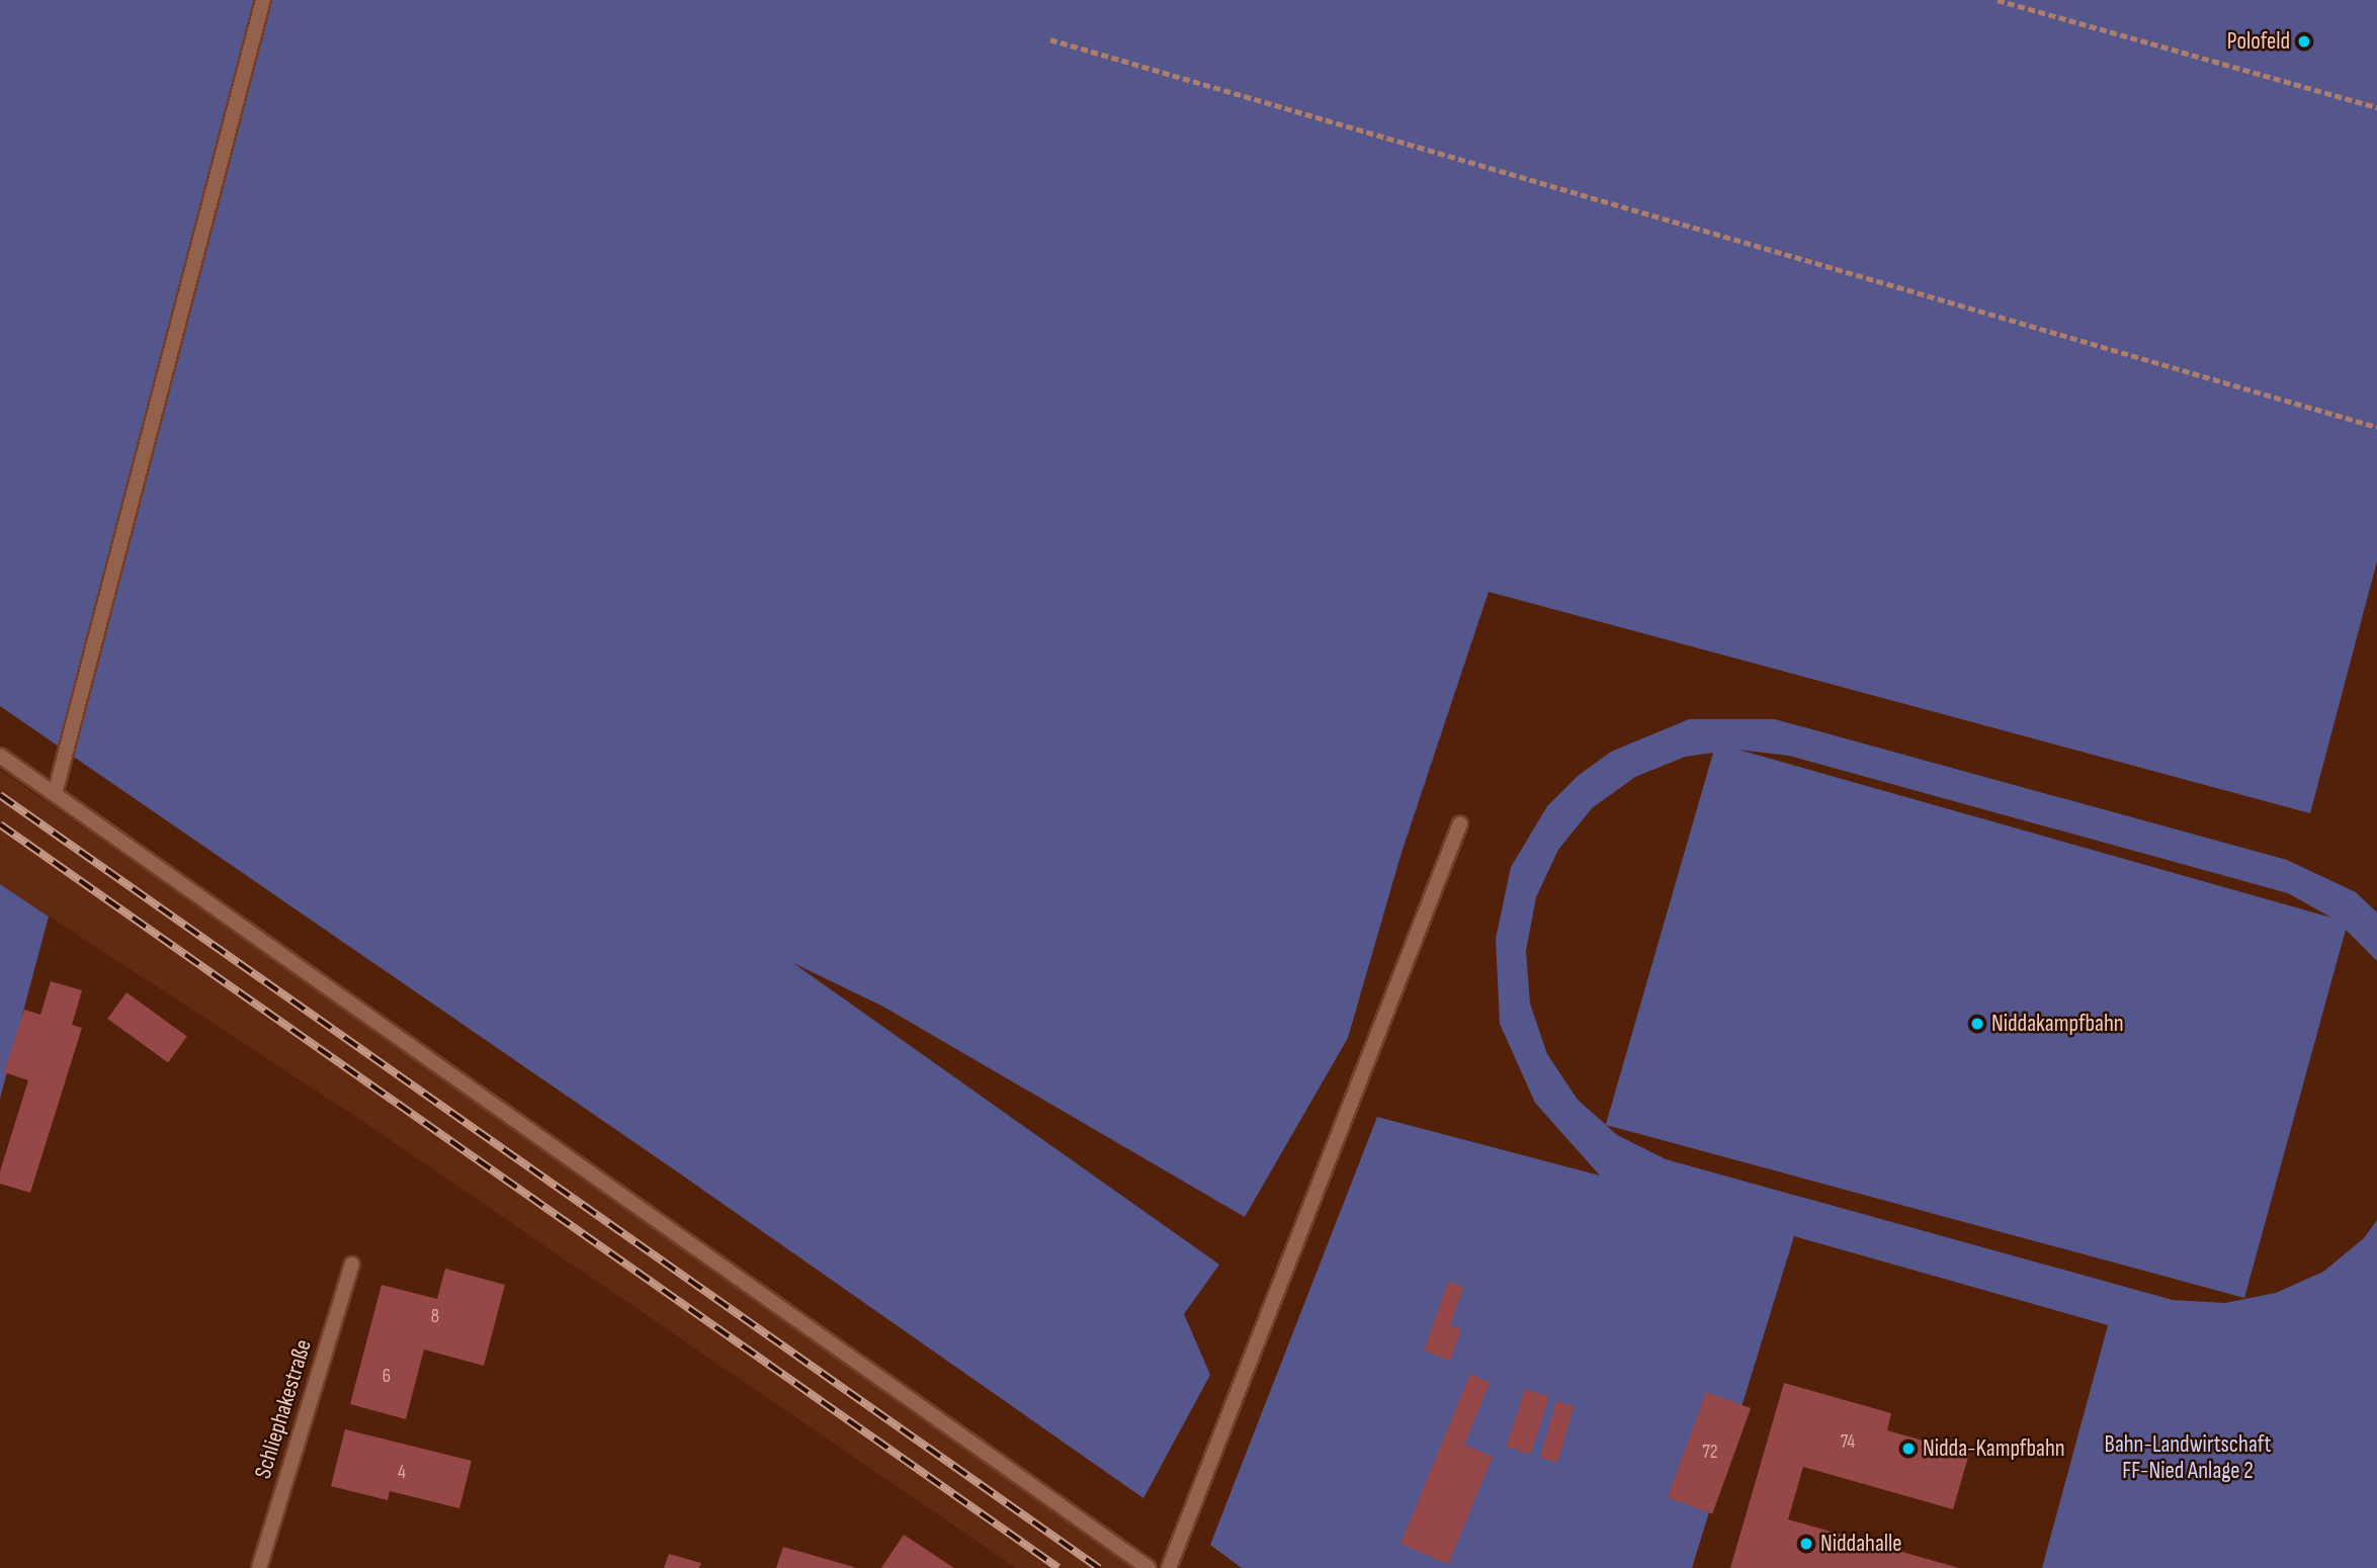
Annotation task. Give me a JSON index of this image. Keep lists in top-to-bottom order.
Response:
{
  "streets": {
    "street": ["Schliephakestraße"]
  },
  "parks": ["Bahn-Landwirtschaft FF-Nied Anlage 2"],
  "places": [
    "Polofeld",
    "Niddakampfbahn",
    "Nidda-Kampfbahn",
    "Niddahalle"
  ],
  "house_numbers": [
    "8",
    "6",
    "74",
    "72",
    "4"
  ]
}
